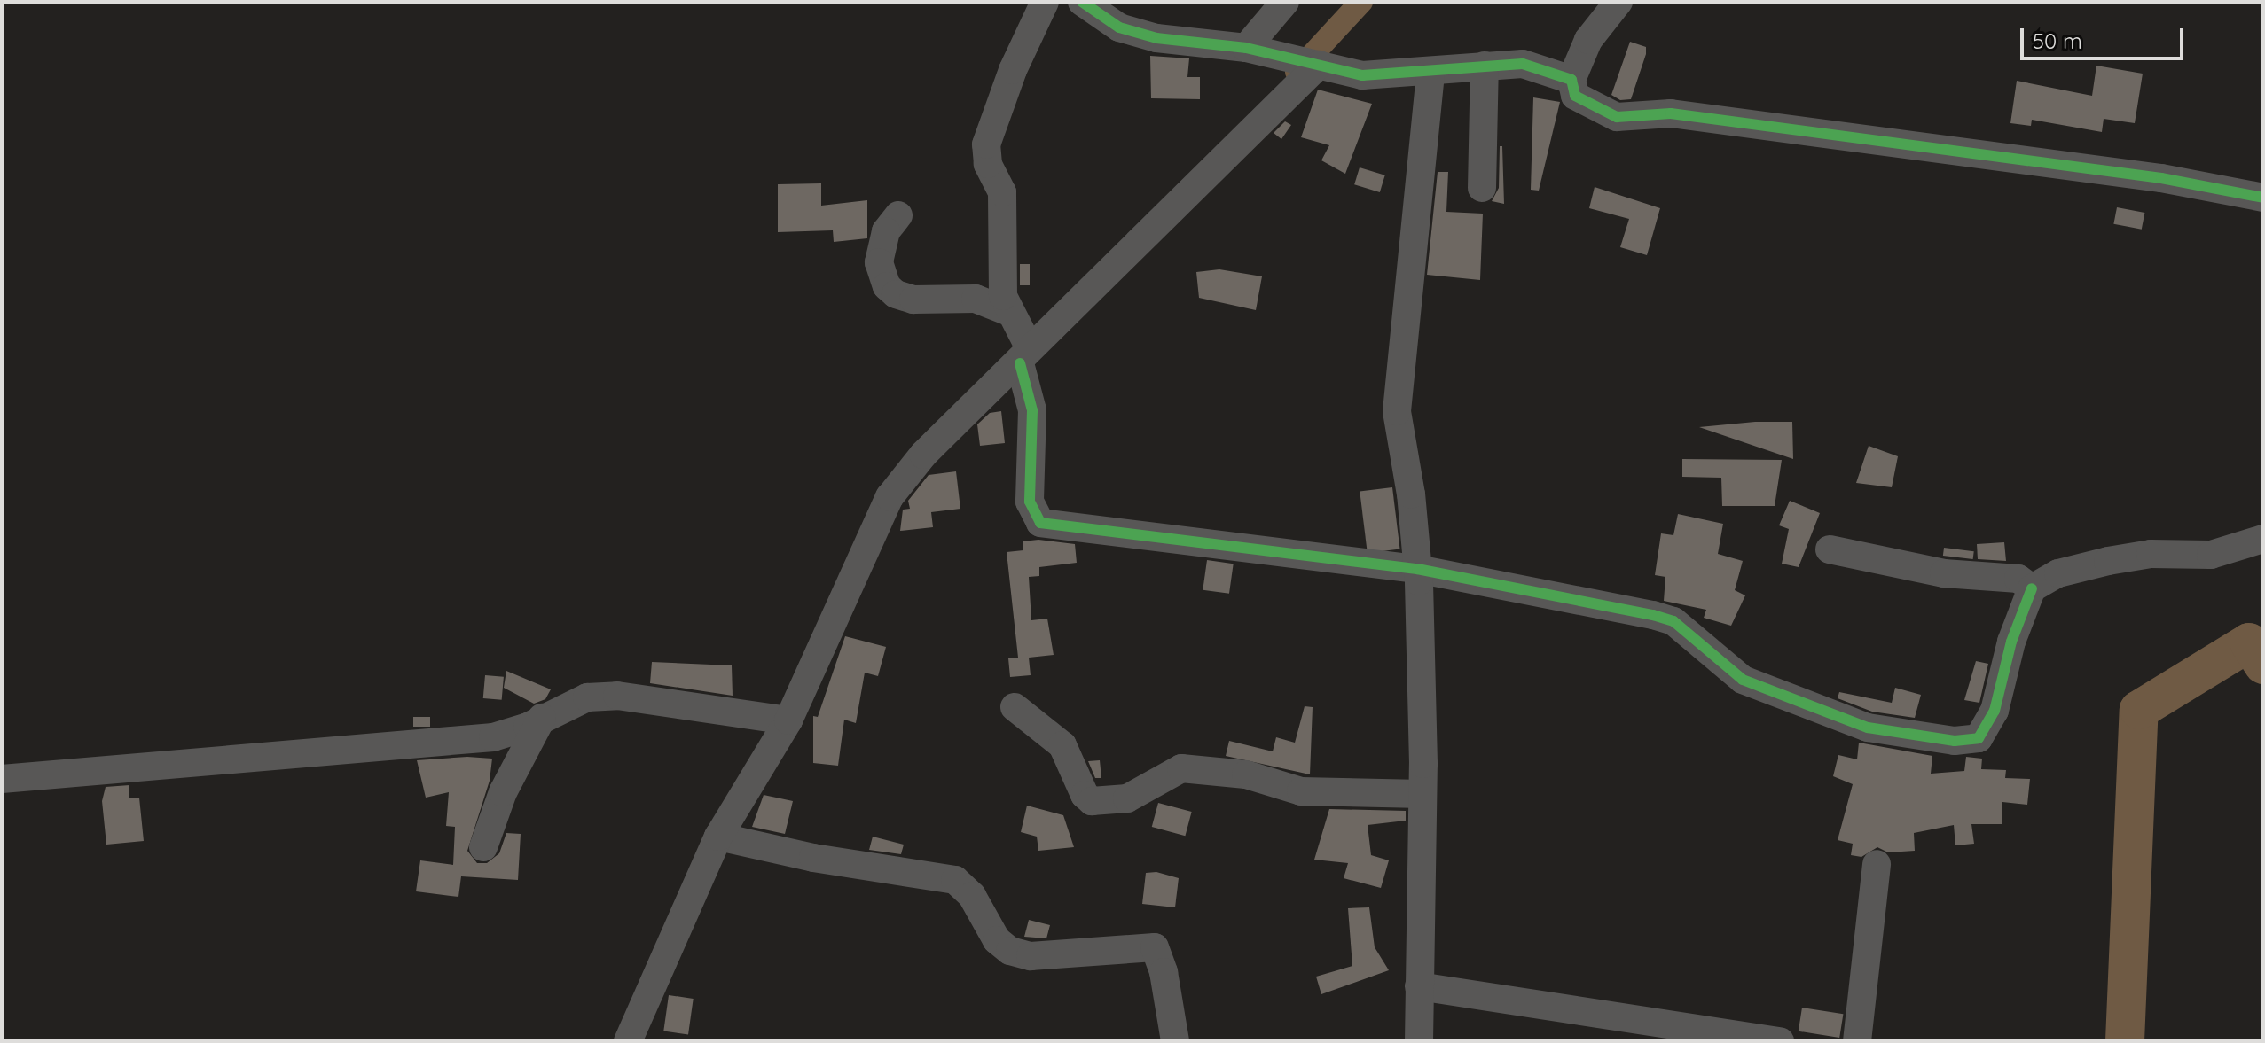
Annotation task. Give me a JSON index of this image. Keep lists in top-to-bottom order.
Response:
{
  "scale_bar": "50 m"
}
